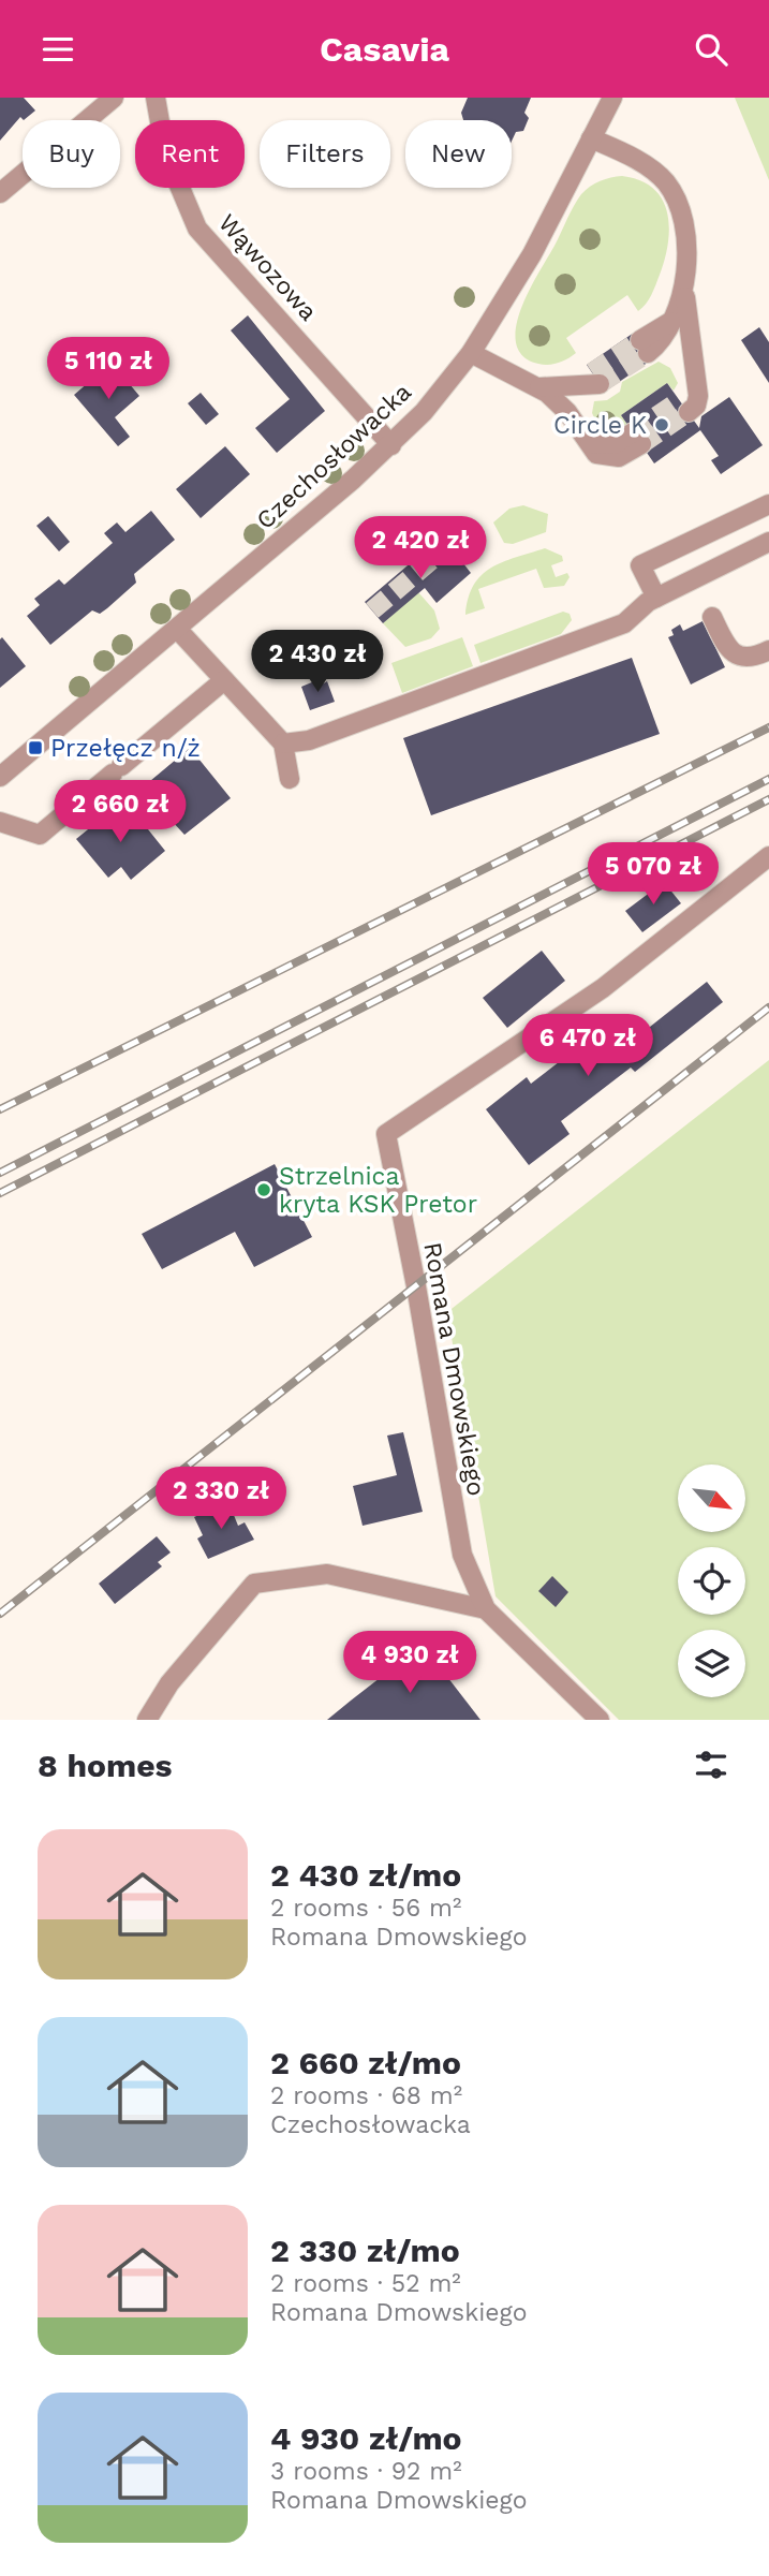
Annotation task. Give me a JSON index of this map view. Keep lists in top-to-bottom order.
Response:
{
  "streets": {
    "street": ["Wąwozowa", "Czechosłowacka", "Romana Dmowskiego"]
  },
  "crossings": [
    ["Wąwozowa", "Czechosłowacka"]
  ],
  "places": {
    "other": ["Circle K", "Strzelnica kryta KSK Pretor"],
    "transit": ["Przełęcz n/ż"]
  },
  "north": "bottom right",
  "page": {
    "header": "Casavia",
    "chip": [
      "Buy",
      "Rent",
      "Filters",
      "New"
    ],
    "price": [
      "5 110 zł",
      "2 420 zł",
      "2 430 zł",
      "2 660 zł",
      "5 070 zł",
      "6 470 zł",
      "2 330 zł",
      "4 930 zł"
    ],
    "heading": "8 homes",
    "list": [
      {
        "name": "2 430 zł/mo",
        "note": "2 rooms · 56 m² · Romana Dmowskiego"
      },
      {
        "name": "2 660 zł/mo",
        "note": "2 rooms · 68 m² · Czechosłowacka"
      },
      {
        "name": "2 330 zł/mo",
        "note": "2 rooms · 52 m² · Romana Dmowskiego"
      },
      {
        "name": "4 930 zł/mo",
        "note": "3 rooms · 92 m² · Romana Dmowskiego"
      }
    ]
  }
}
